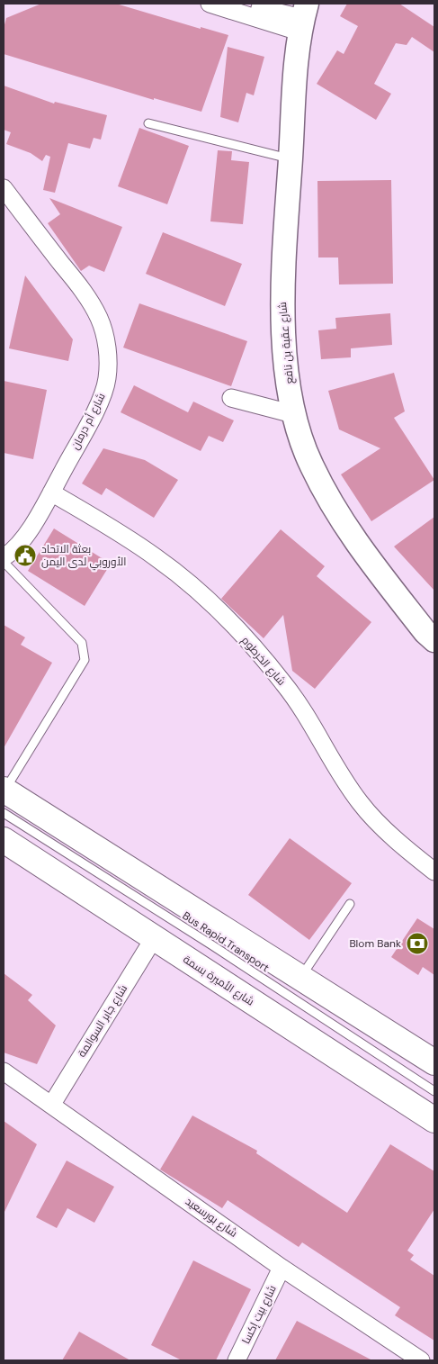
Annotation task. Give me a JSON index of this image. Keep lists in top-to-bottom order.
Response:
{
  "streets": {
    "main road": ["شارع الأميرة بسمة"],
    "street": [
      "شارع عقبة بن نافع",
      "شارع أم درمان",
      "شارع الخرطوم",
      "شارع جابر السوالمة",
      "شارع بورسعيد",
      "شارع بيت إكسا"
    ],
    "lane": ["Bus Rapid Transport"]
  },
  "crossings": [
    ["شارع أم درمان", "شارع الخرطوم"],
    ["شارع الأميرة بسمة", "شارع جابر السوالمة"],
    ["شارع جابر السوالمة", "شارع بورسعيد"],
    ["شارع بورسعيد", "شارع بيت إكسا"]
  ],
  "places": {
    "public building": ["بعثة الاتحاد الأوروبي لدى اليمن"],
    "bank": ["Blom Bank"]
  }
}
